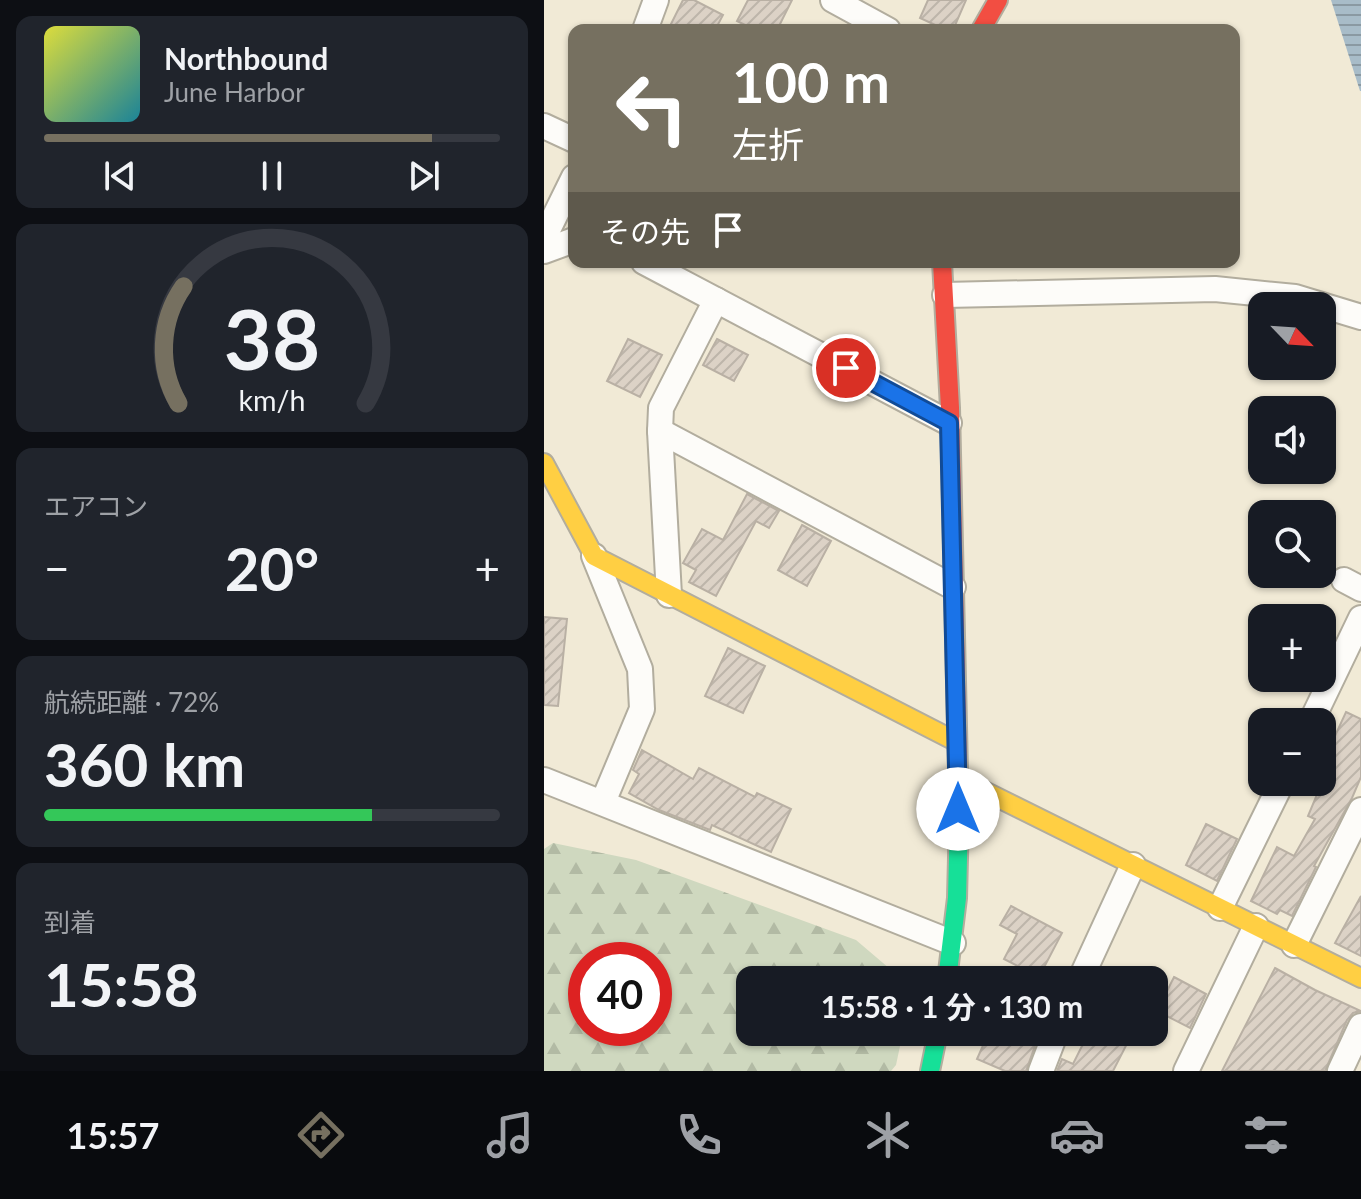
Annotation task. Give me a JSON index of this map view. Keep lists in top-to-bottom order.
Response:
{
  "north": "bottom right",
  "page": {
    "turn": ["100 m", "左折"],
    "song": ["Northbound", "June Harbor"],
    "then": "その先",
    "map_buttons": ["+", "−"],
    "tile": [
      "エアコン",
      ["航続距離 · 72%", "360 km"],
      ["到着", "15:58"]
    ],
    "heat": ["−", "20°", "+"],
    "limit": "40",
    "trip": "15:58 · 1 分 · 130 m",
    "tabs": "15:57",
    "gauge": ["38", "km/h"]
  }
}
